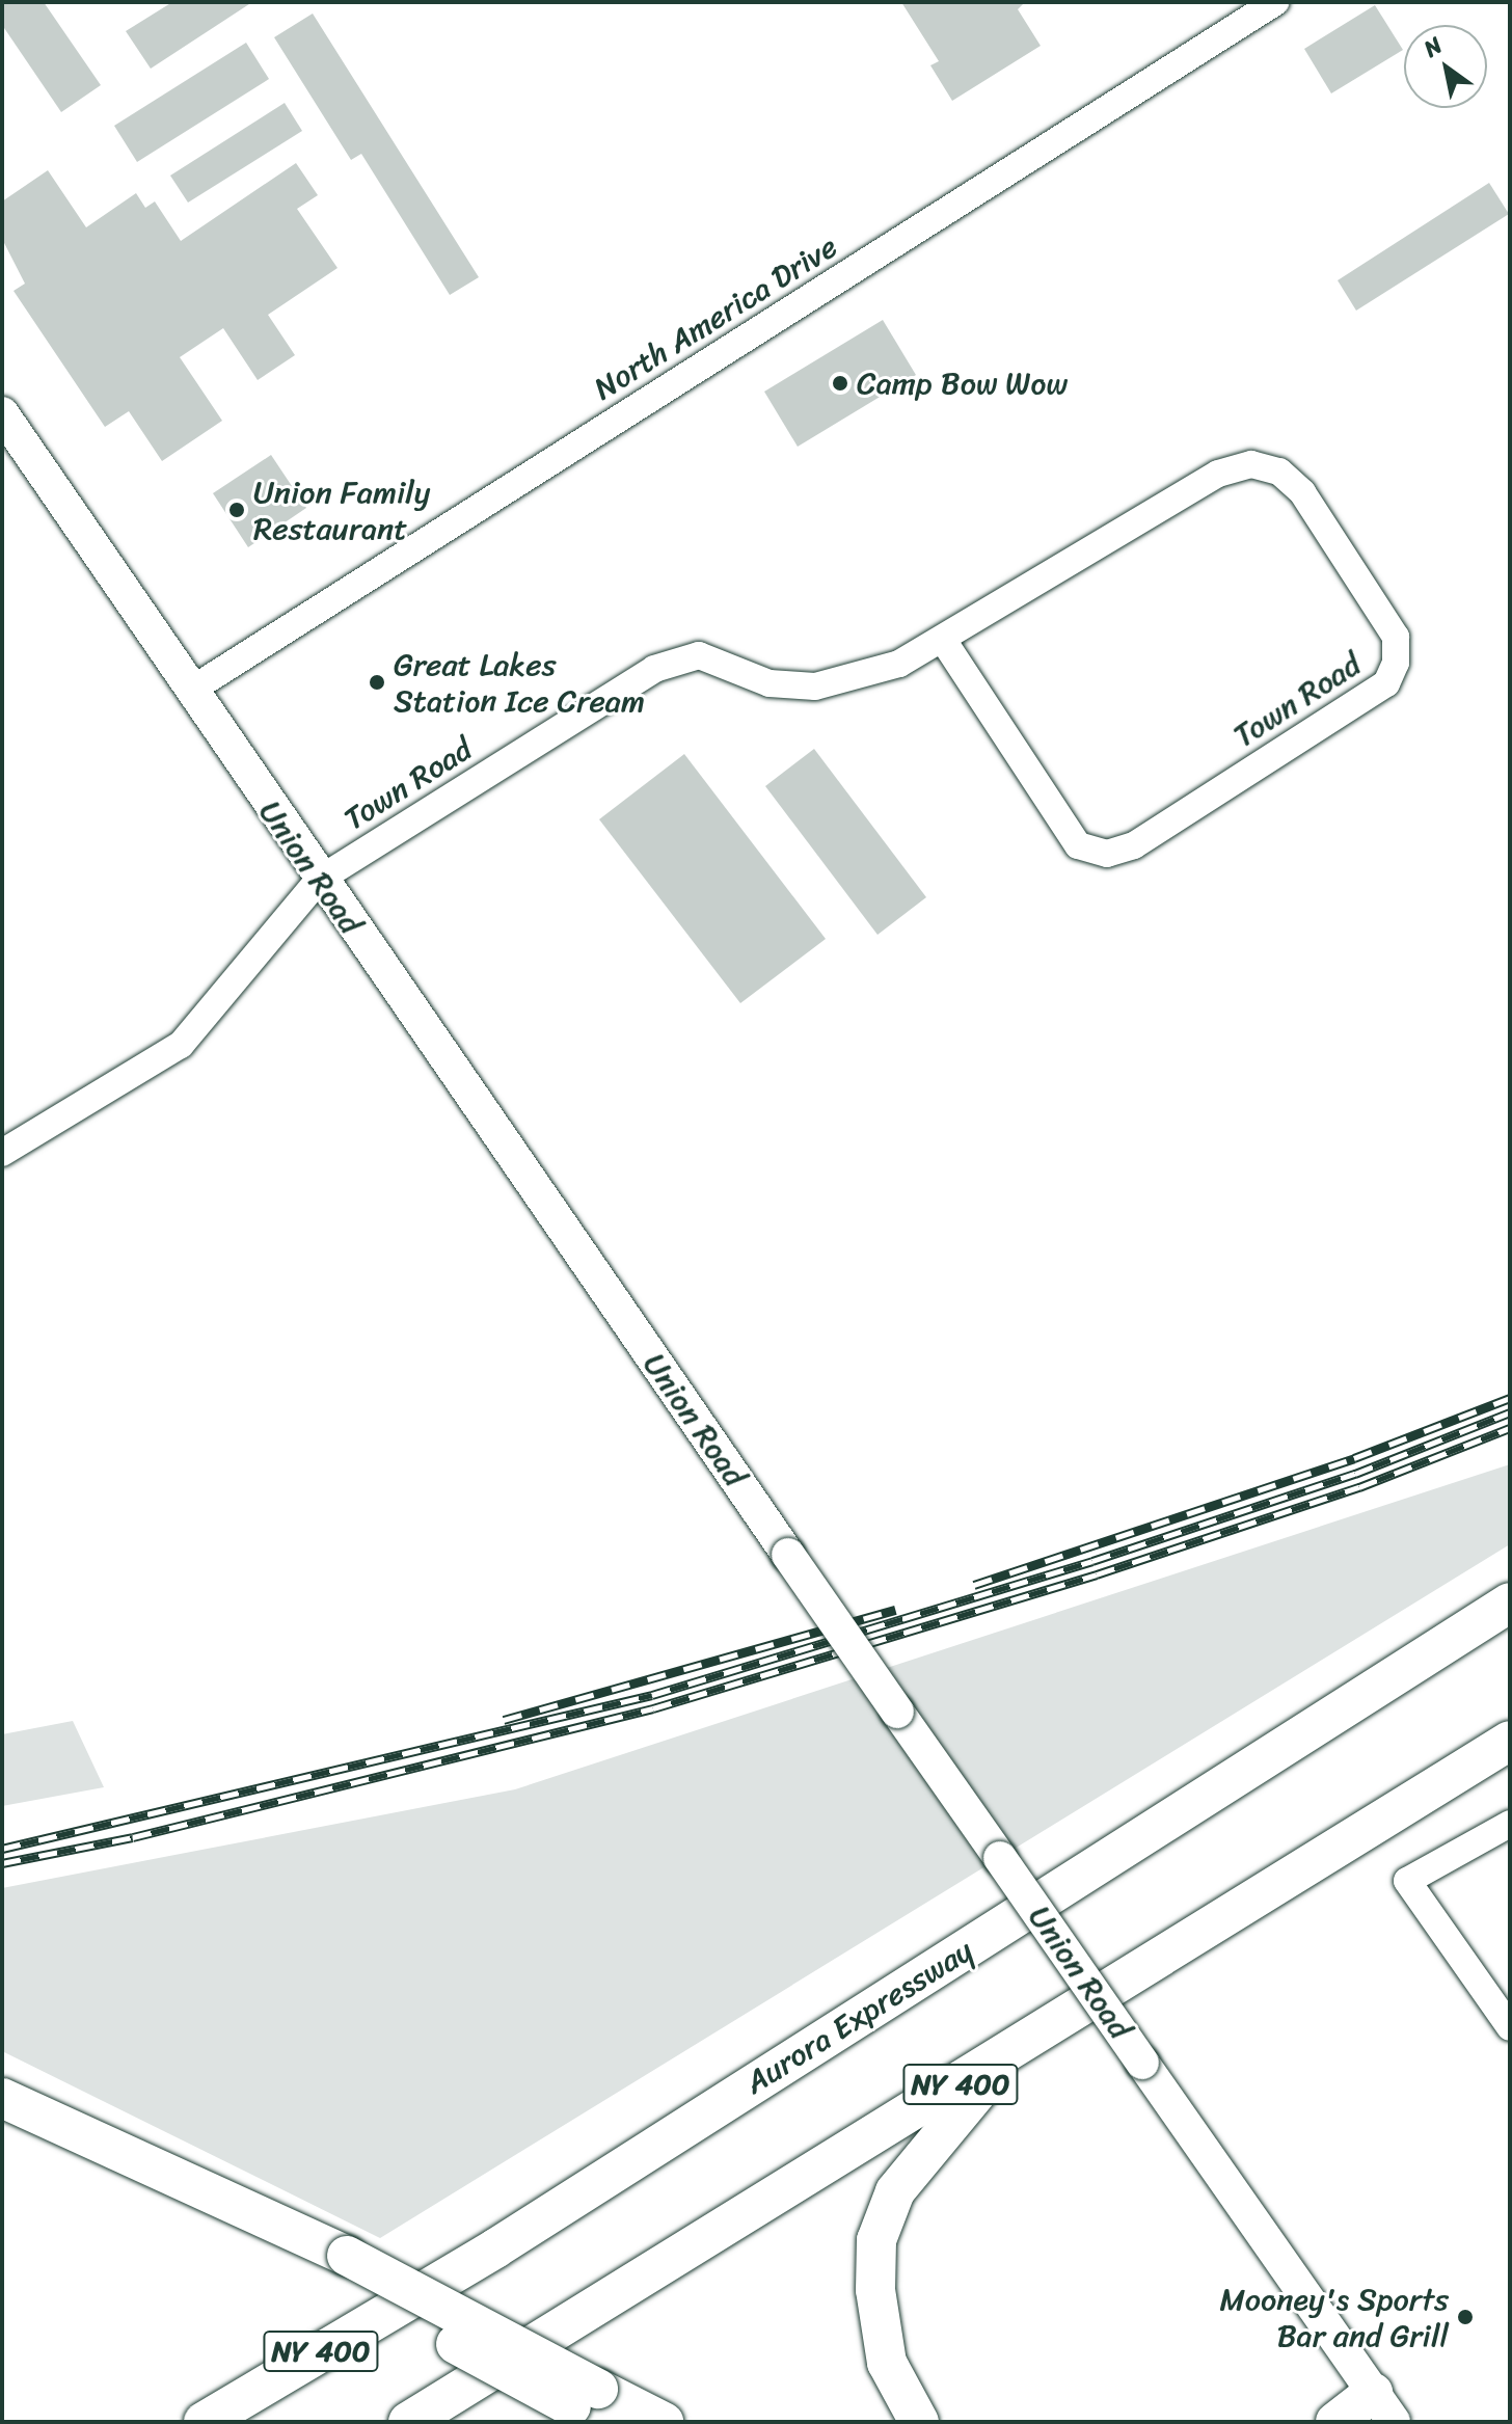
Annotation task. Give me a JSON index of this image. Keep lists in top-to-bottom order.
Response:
{
  "streets": {
    "highway": ["Aurora Expressway", "NY 400"],
    "main road": ["Union Road"],
    "street": ["North America Drive", "Town Road"]
  },
  "crossings": [
    ["North America Drive", "Union Road"],
    ["Town Road", "Union Road"]
  ],
  "places": [
    "Camp Bow Wow",
    "Union Family Restaurant",
    "Great Lakes Station Ice Cream",
    "Mooney's Sports Bar and Grill"
  ],
  "north": "top left"
}
